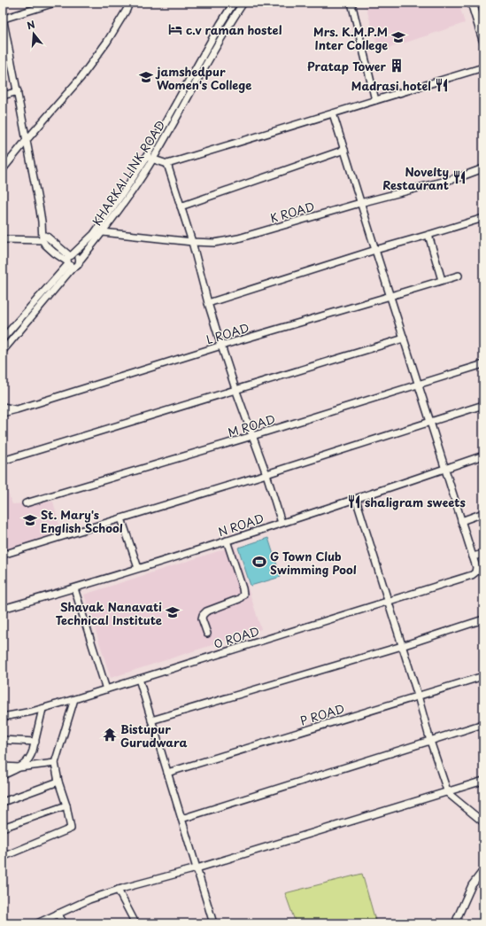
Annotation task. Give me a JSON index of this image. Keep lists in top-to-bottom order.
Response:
{
  "streets": {
    "street": [
      "KHARKAI LINK ROAD",
      "K ROAD",
      "L ROAD",
      "M ROAD",
      "N ROAD",
      "O ROAD",
      "P ROAD"
    ]
  },
  "crossings": [
    ["KHARKAI LINK ROAD", "K ROAD"]
  ],
  "places": {
    "hotel": ["c.v raman hostel"],
    "school or university": [
      "Mrs. K.M.P.M Inter College",
      "jamshedpur Women's College",
      "St. Mary's English School",
      "Shavak Nanavati Technical Institute"
    ],
    "building": ["Pratap Tower"],
    "restaurant": ["Madrasi hotel", "Novelty Restaurant", "shaligram sweets"],
    "sports": ["G Town Club Swimming Pool"],
    "temple": ["Bistupur Gurudwara"]
  },
  "north": "top"
}
